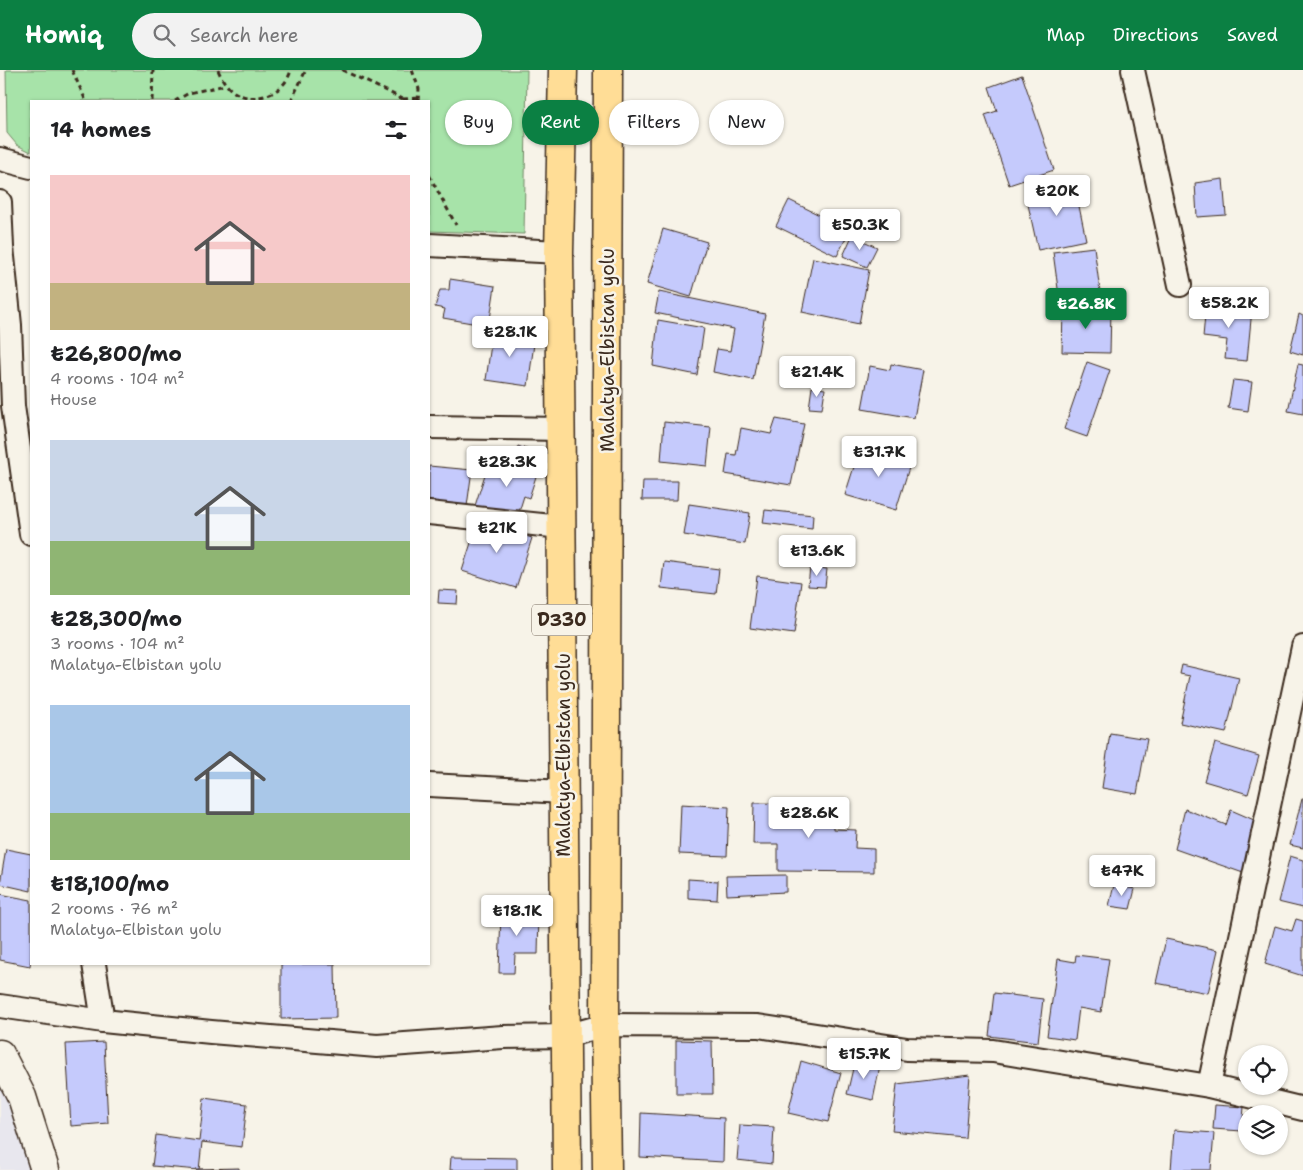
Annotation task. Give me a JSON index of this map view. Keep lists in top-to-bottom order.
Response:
{
  "streets": {
    "main road": ["Malatya-Elbistan yolu", "D330"]
  },
  "page": {
    "header": "Homiq",
    "search": "Search here",
    "nav": ["Map", "Directions", "Saved"],
    "chip": [
      "Buy",
      "Rent",
      "Filters",
      "New"
    ],
    "heading": "14 homes",
    "list": [
      {
        "name": "₺26,800/mo",
        "note": "4 rooms · 104 m² · House"
      },
      {
        "name": "₺28,300/mo",
        "note": "3 rooms · 104 m² · Malatya-Elbistan yolu"
      },
      {
        "name": "₺18,100/mo",
        "note": "2 rooms · 76 m² · Malatya-Elbistan yolu"
      }
    ],
    "price": [
      "₺20K",
      "₺50.3K",
      "₺58.2K",
      "₺26.8K",
      "₺28.1K",
      "₺21.4K",
      "₺31.7K",
      "₺28.3K",
      "₺21K",
      "₺13.6K",
      "₺28.6K",
      "₺47K",
      "₺18.1K",
      "₺15.7K"
    ]
  }
}
